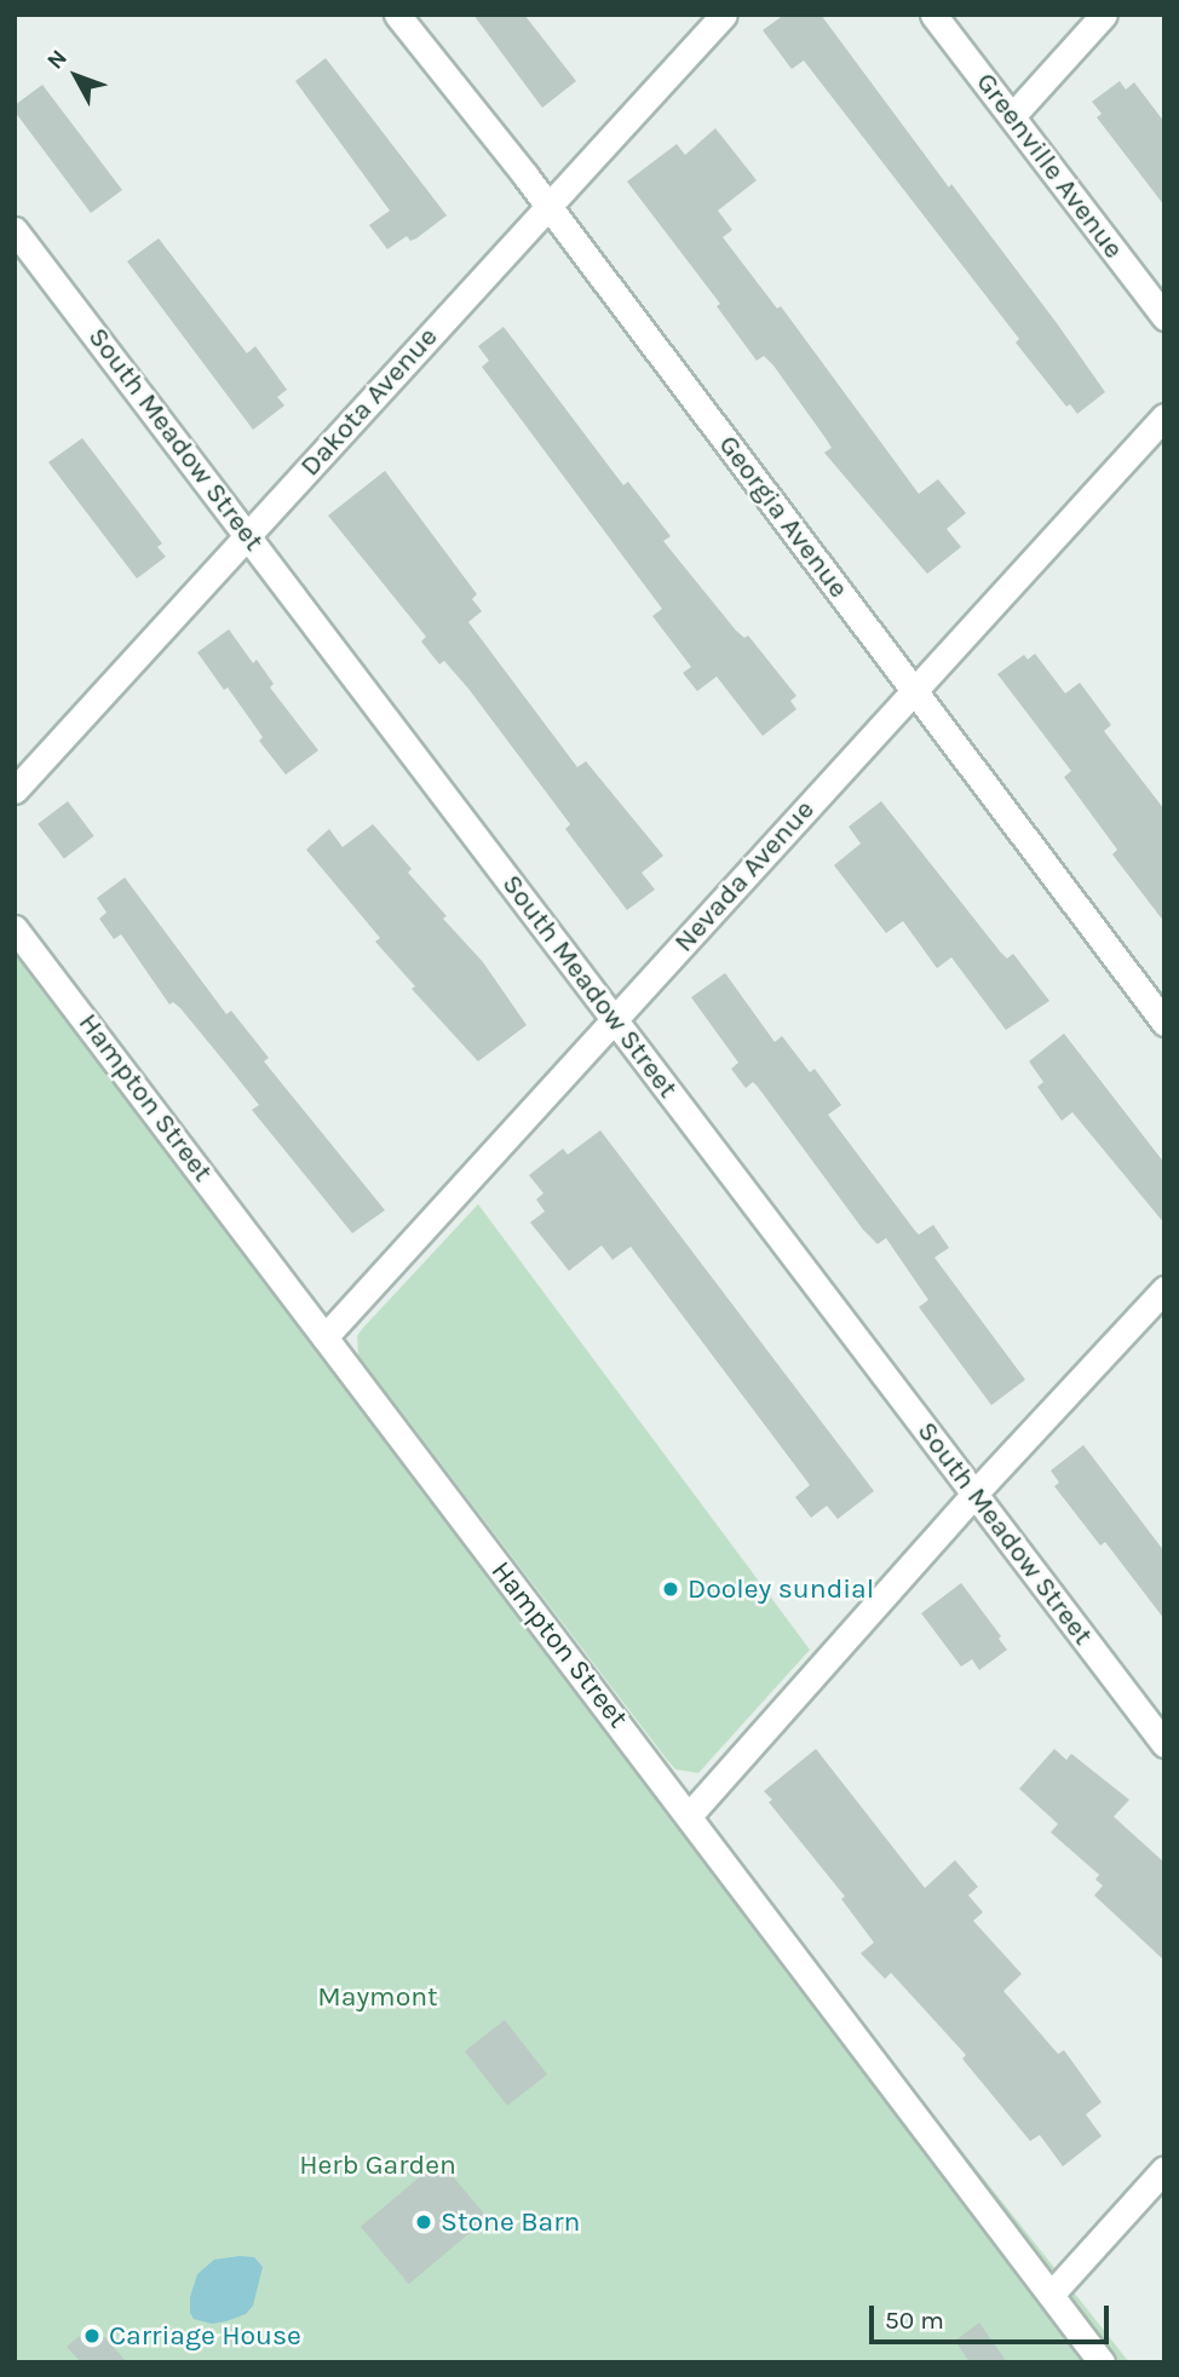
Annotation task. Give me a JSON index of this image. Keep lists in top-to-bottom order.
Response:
{
  "streets": {
    "street": [
      "Greenville Avenue",
      "Dakota Avenue",
      "South Meadow Street",
      "Georgia Avenue",
      "Nevada Avenue",
      "Hampton Street"
    ]
  },
  "crossings": [
    ["Dakota Avenue", "South Meadow Street"],
    ["Dakota Avenue", "Georgia Avenue"],
    ["South Meadow Street", "Nevada Avenue"],
    ["Georgia Avenue", "Nevada Avenue"],
    ["Nevada Avenue", "Hampton Street"]
  ],
  "parks": ["Maymont", "Herb Garden"],
  "places": ["Dooley sundial", "Stone Barn", "Carriage House"],
  "scale_bar": "50 m",
  "north": "top left"
}
